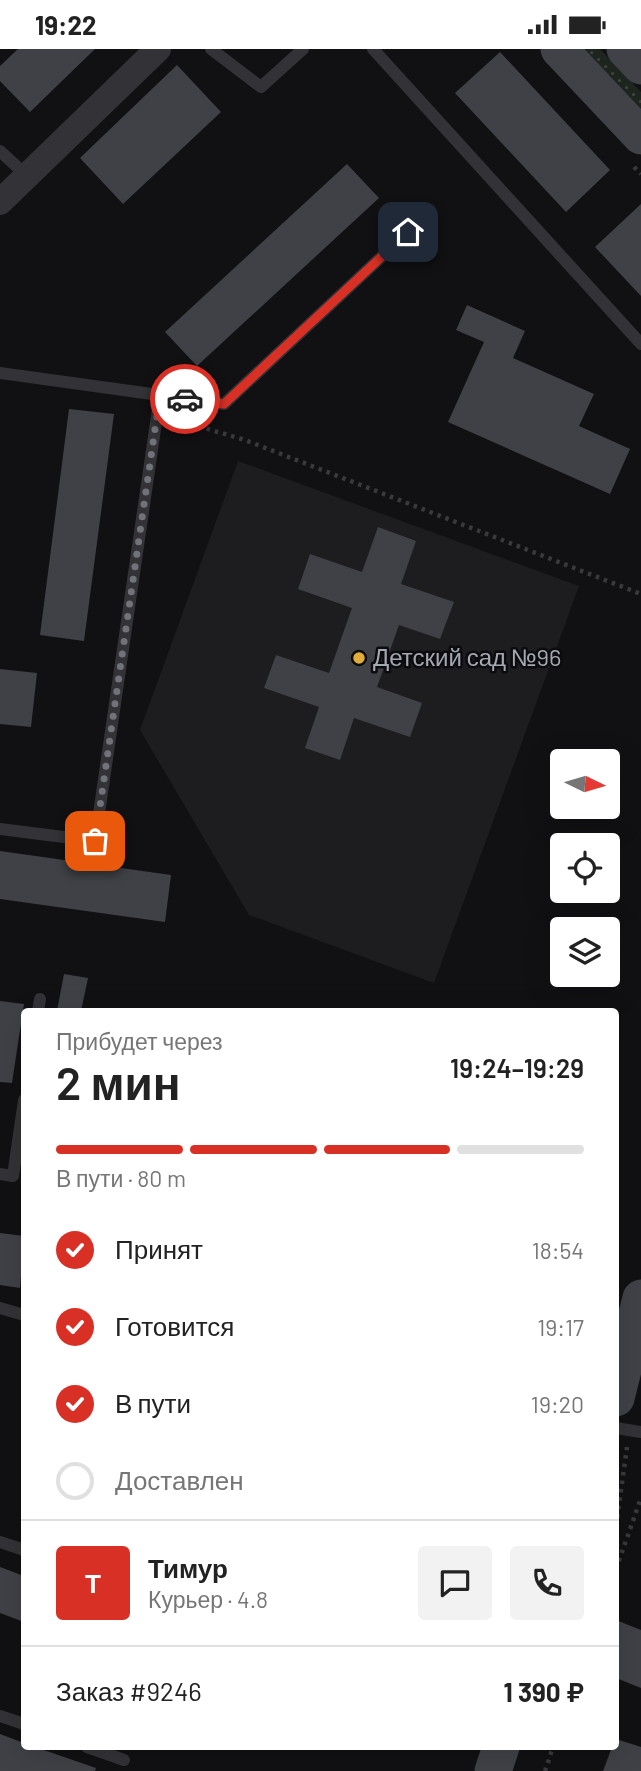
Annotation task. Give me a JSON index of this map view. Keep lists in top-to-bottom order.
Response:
{
  "places": ["Детский сад №96"],
  "north": "right",
  "page": {
    "status": "19:22",
    "heading": ["2 мин", "Прибудет через", "19:24–19:29"],
    "panel": [
      "Тимур",
      "Курьер · 4.8",
      "Заказ #9246",
      "1 390 ₽"
    ],
    "bar": "В пути · 80 m",
    "list": [
      ["Принят", "18:54"],
      ["Готовится", "19:17"],
      ["В пути", "19:20"],
      "Доставлен"
    ],
    "round": "Т"
  }
}
